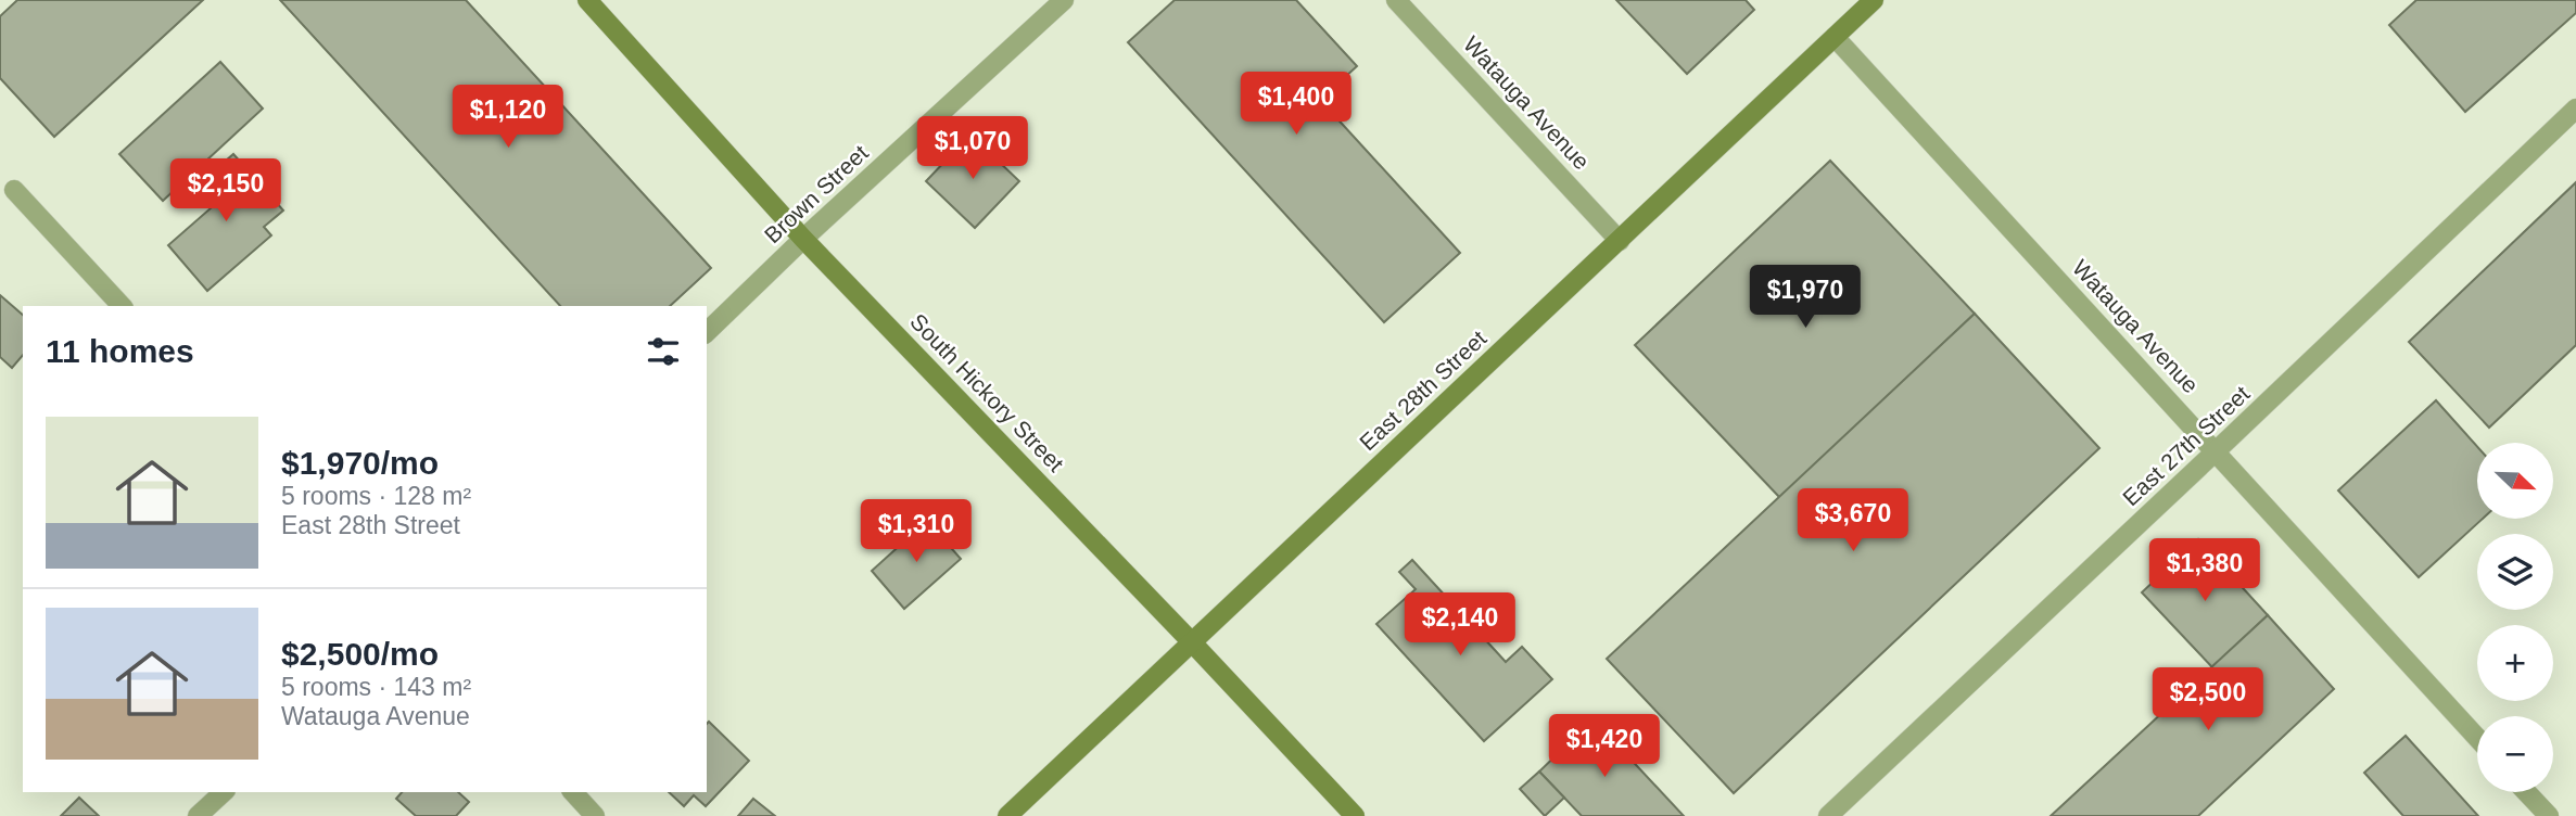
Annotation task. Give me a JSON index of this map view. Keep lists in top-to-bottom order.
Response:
{
  "streets": {
    "street": [
      "Watauga Avenue",
      "Brown Street",
      "East 28th Street",
      "South Hickory Street",
      "East 27th Street"
    ]
  },
  "crossings": [
    ["Watauga Avenue", "East 28th Street"],
    ["Watauga Avenue", "East 27th Street"],
    ["Brown Street", "South Hickory Street"],
    ["East 28th Street", "South Hickory Street"]
  ],
  "north": "bottom right",
  "page": {
    "price": [
      "$1,400",
      "$1,120",
      "$1,070",
      "$2,150",
      "$1,970",
      "$3,670",
      "$1,310",
      "$1,380",
      "$2,140",
      "$2,500",
      "$1,420"
    ],
    "heading": "11 homes",
    "list": [
      {
        "name": "$1,970/mo",
        "note": "5 rooms · 128 m² · East 28th Street"
      },
      {
        "name": "$2,500/mo",
        "note": "5 rooms · 143 m² · Watauga Avenue"
      }
    ],
    "map_buttons": ["+", "−"]
  }
}
